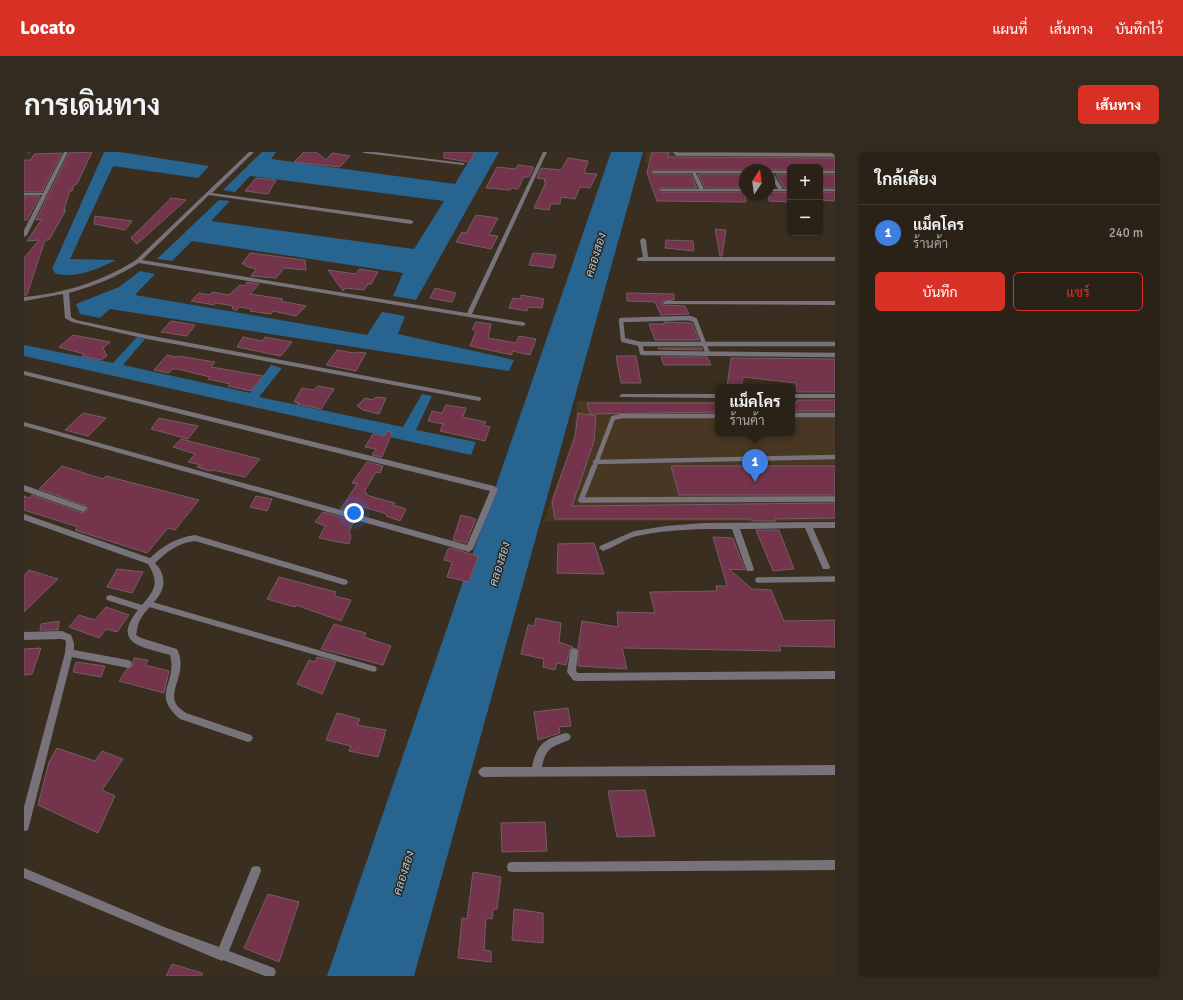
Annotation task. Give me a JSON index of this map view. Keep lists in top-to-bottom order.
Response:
{
  "water": ["คลองสอง"],
  "north": "top",
  "page": {
    "header": "Locato",
    "nav": ["แผนที่", "เส้นทาง", "บันทึกไว้"],
    "title": "การเดินทาง",
    "buttons": [
      "เส้นทาง",
      ["บันทึก", "แชร์"]
    ],
    "heading": "ใกล้เคียง",
    "map_buttons": ["+", "−"],
    "list": [
      {
        "mark": "1",
        "name": "แม็คโคร",
        "note": "ร้านค้า",
        "value": "240 m"
      }
    ],
    "popup": ["แม็คโคร", "ร้านค้า"],
    "pins": "1"
  }
}
